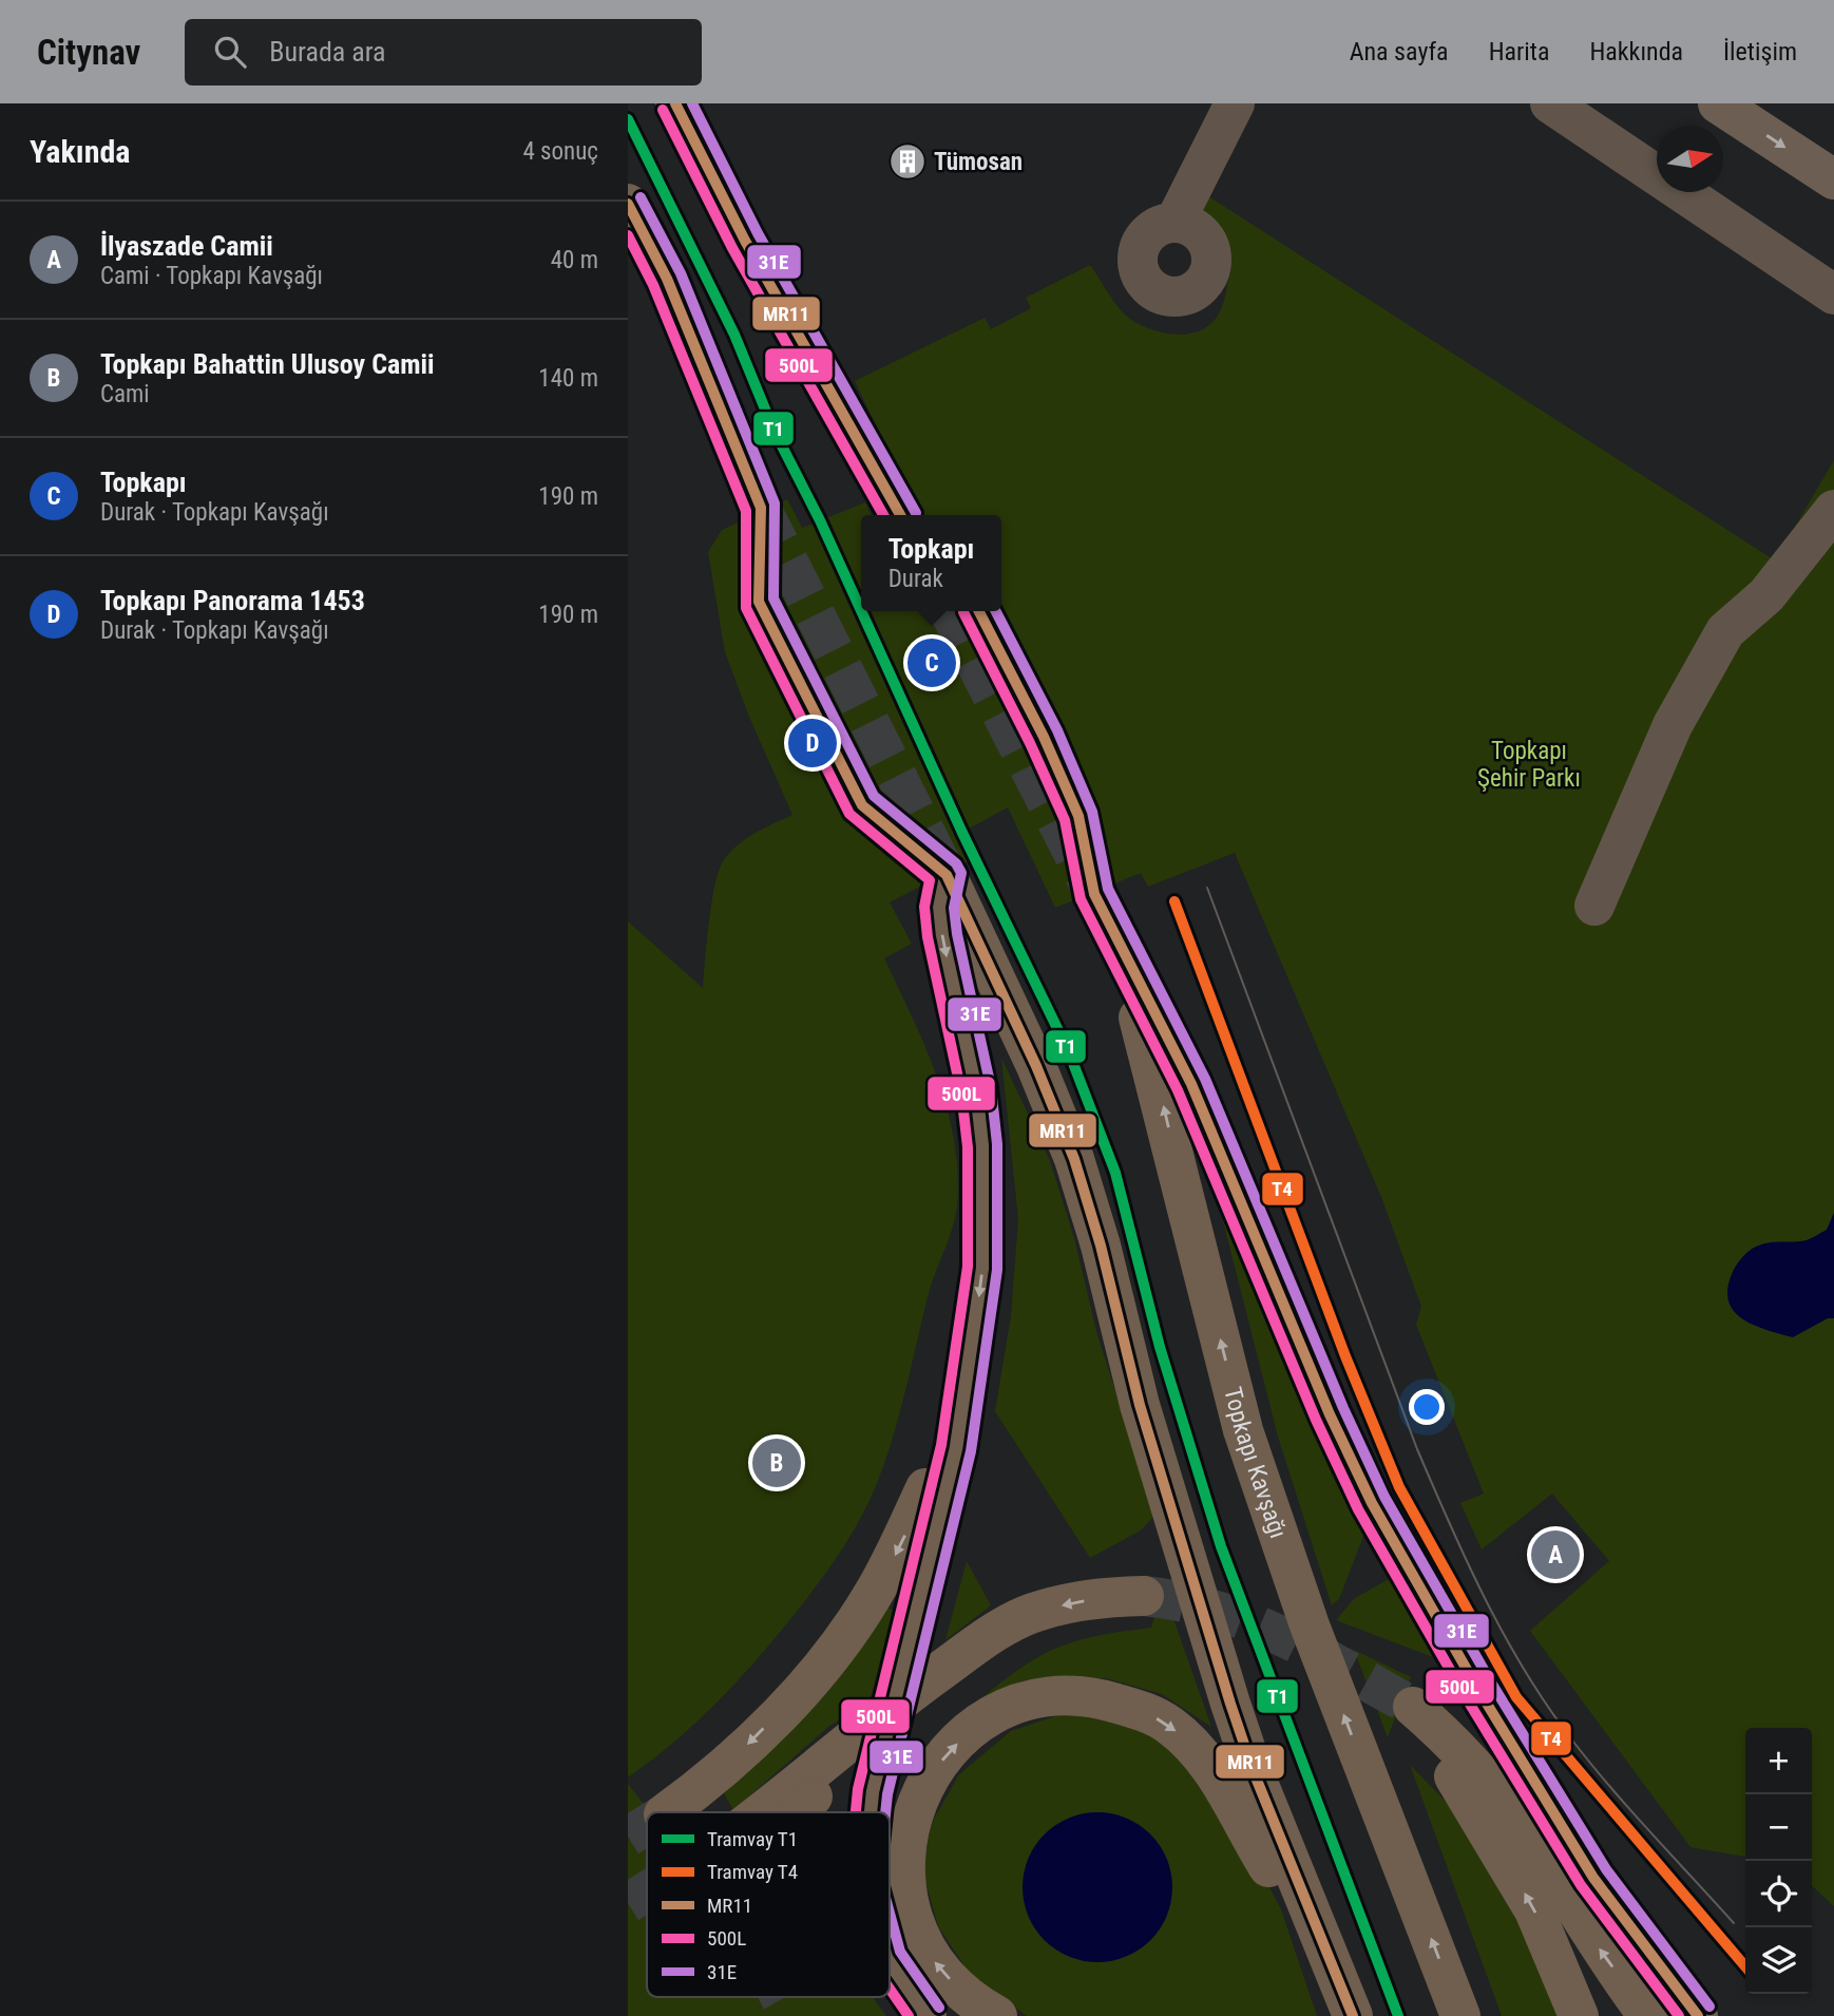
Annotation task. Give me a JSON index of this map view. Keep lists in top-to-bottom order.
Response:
{
  "streets": {
    "main road": ["Topkapı Kavşağı"]
  },
  "parks": ["Topkapı Şehir Parkı"],
  "places": {
    "building": ["Tümosan"]
  },
  "lines": [
    "transit line MR11",
    "transit line 31E",
    "transit line 500L",
    "tram line T1",
    "tram line T4"
  ],
  "legend": [
    "Tramvay T1",
    "Tramvay T4",
    "MR11",
    "500L",
    "31E"
  ],
  "north": "right",
  "page": {
    "header": "Citynav",
    "search": "Burada ara",
    "nav": [
      "Ana sayfa",
      "Harita",
      "Hakkında",
      "İletişim"
    ],
    "heading": ["Yakında", "4 sonuç"],
    "list": [
      {
        "mark": "A",
        "name": "İlyaszade Camii",
        "note": "Cami · Topkapı Kavşağı",
        "value": "40 m"
      },
      {
        "mark": "B",
        "name": "Topkapı Bahattin Ulusoy Camii",
        "note": "Cami",
        "value": "140 m"
      },
      {
        "mark": "C",
        "name": "Topkapı",
        "note": "Durak · Topkapı Kavşağı",
        "value": "190 m"
      },
      {
        "mark": "D",
        "name": "Topkapı Panorama 1453",
        "note": "Durak · Topkapı Kavşağı",
        "value": "190 m"
      }
    ],
    "popup": ["Topkapı", "Durak"],
    "pins": [
      "C",
      "D",
      "B",
      "A"
    ],
    "map_buttons": ["+", "−"]
  }
}
